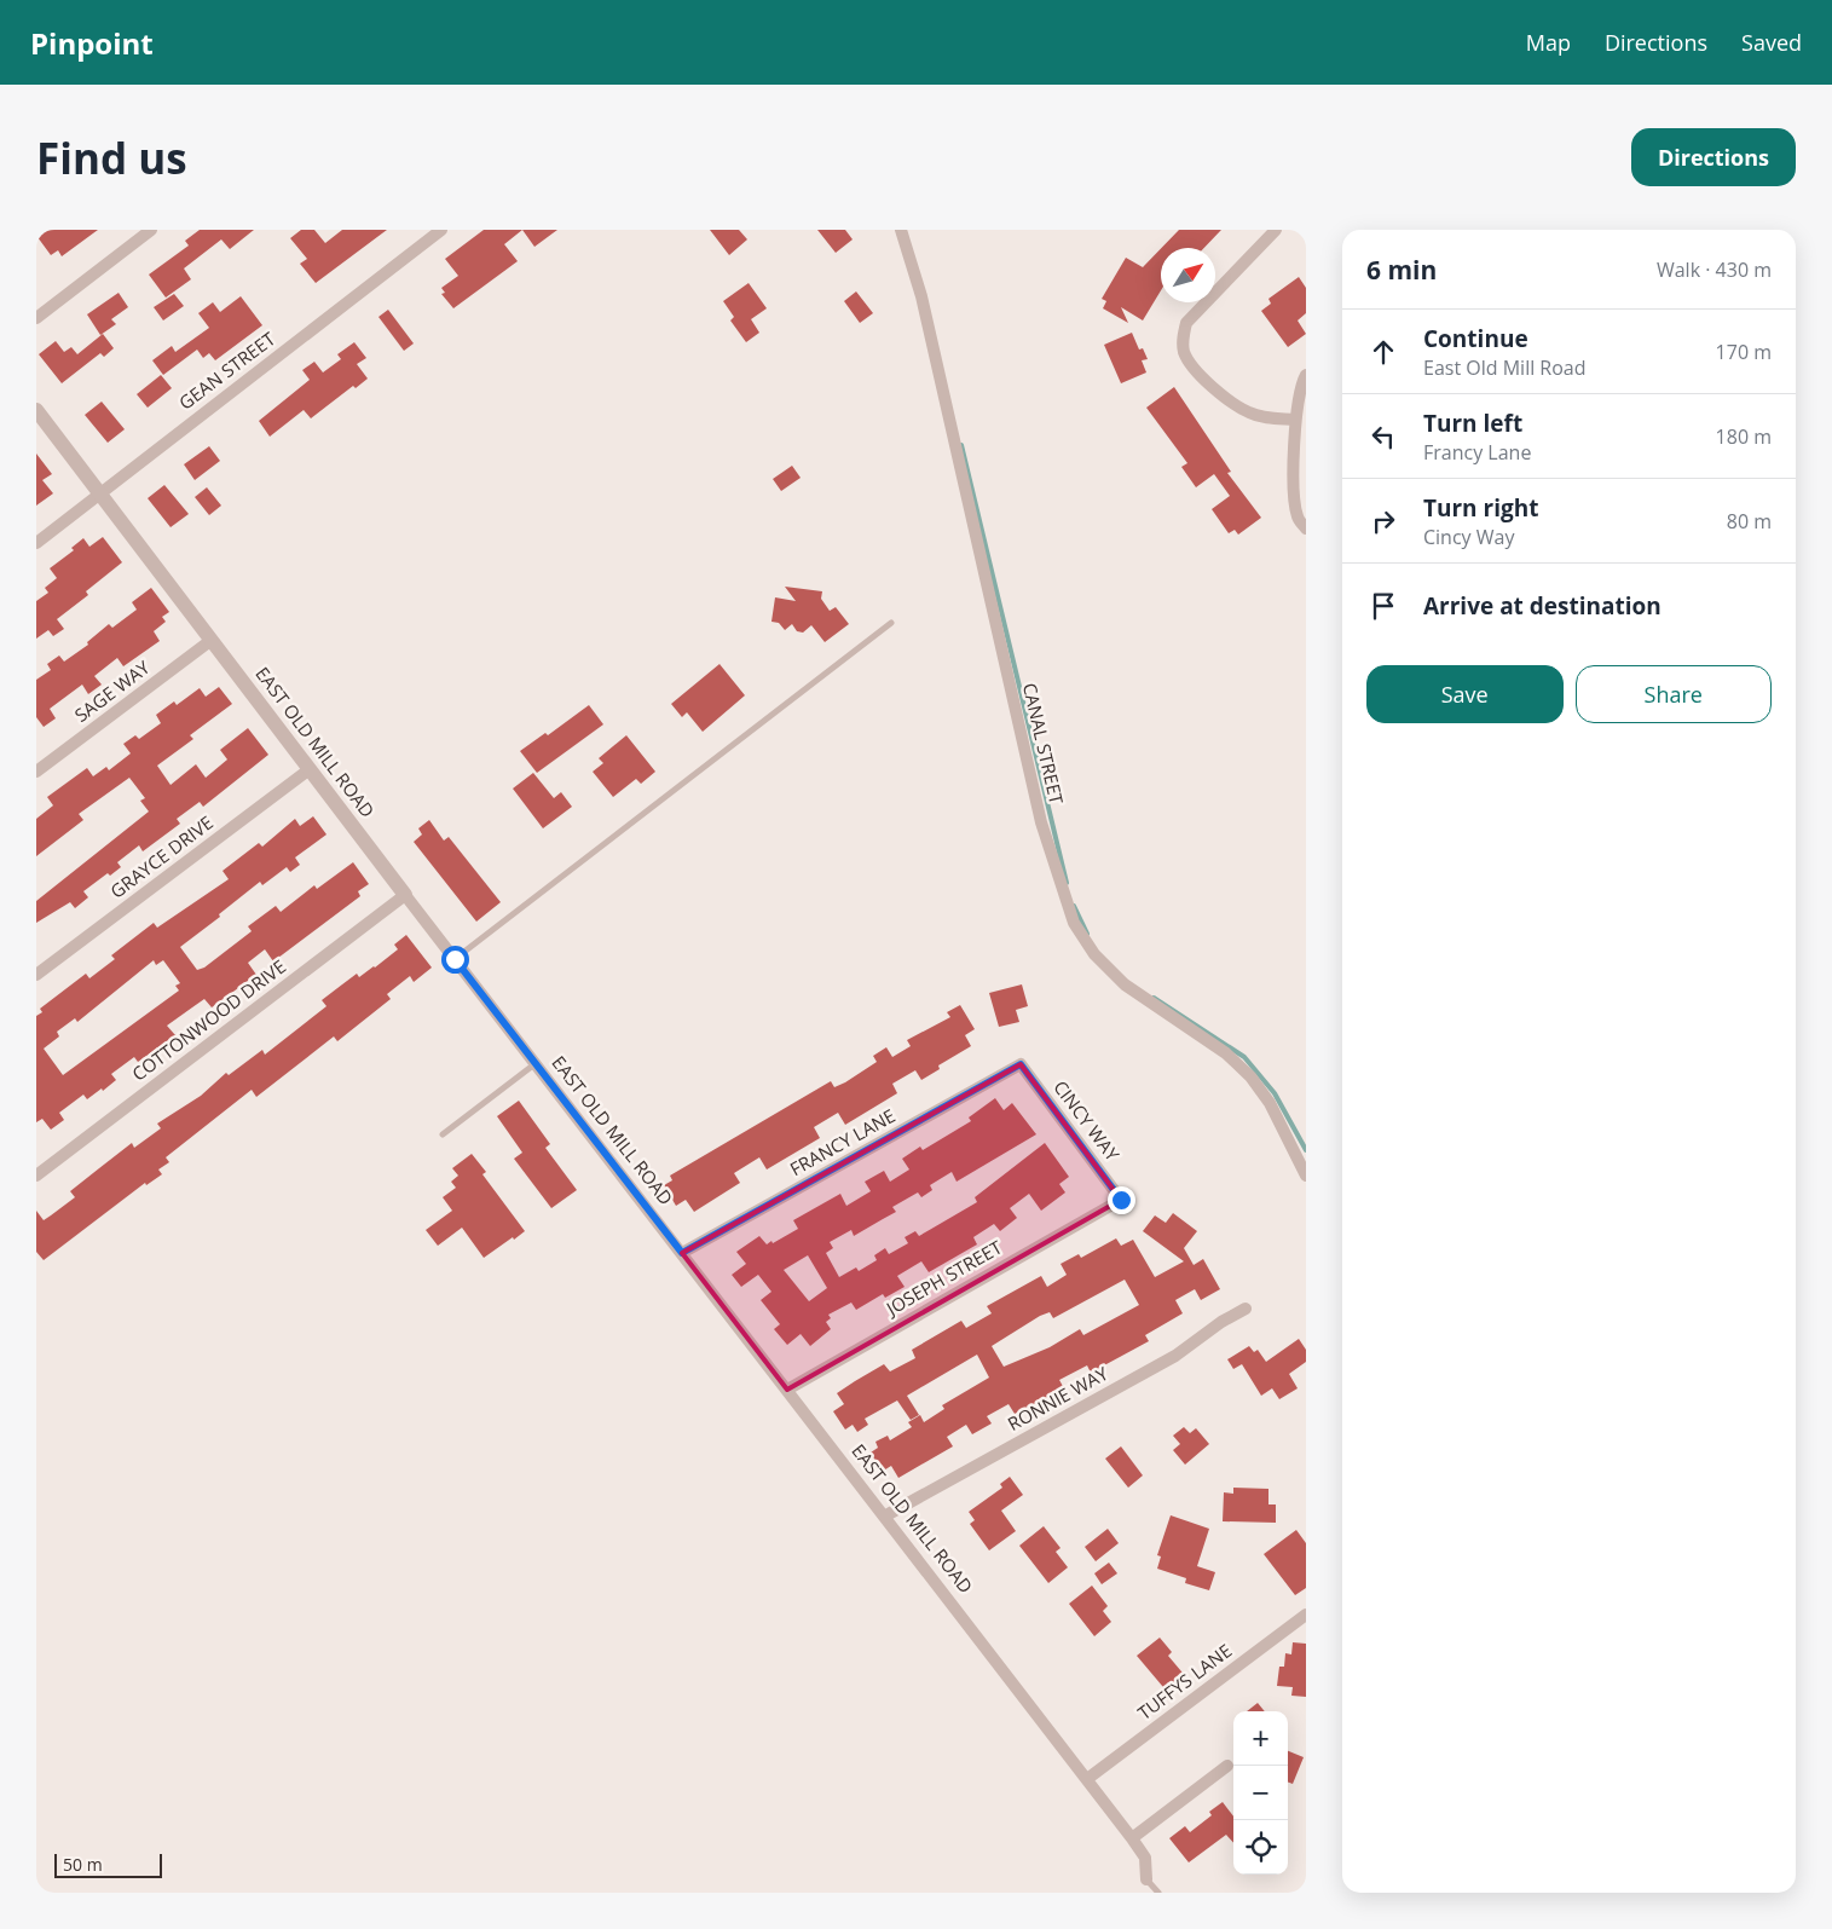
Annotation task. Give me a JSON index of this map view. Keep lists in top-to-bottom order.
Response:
{
  "streets": {
    "street": [
      "GEAN STREET",
      "SAGE WAY",
      "EAST OLD MILL ROAD",
      "CANAL STREET",
      "GRAYCE DRIVE",
      "COTTONWOOD DRIVE",
      "CINCY WAY",
      "FRANCY LANE",
      "JOSEPH STREET",
      "RONNIE WAY",
      "TUFFYS LANE"
    ]
  },
  "crossings": [
    ["GEAN STREET", "EAST OLD MILL ROAD"],
    ["SAGE WAY", "EAST OLD MILL ROAD"],
    ["EAST OLD MILL ROAD", "GRAYCE DRIVE"],
    ["EAST OLD MILL ROAD", "COTTONWOOD DRIVE"],
    ["EAST OLD MILL ROAD", "FRANCY LANE"],
    ["EAST OLD MILL ROAD", "JOSEPH STREET"],
    ["EAST OLD MILL ROAD", "RONNIE WAY"],
    ["EAST OLD MILL ROAD", "TUFFYS LANE"],
    ["CINCY WAY", "FRANCY LANE"],
    ["CINCY WAY", "JOSEPH STREET"]
  ],
  "scale_bar": "50 m",
  "north": "top right",
  "page": {
    "header": "Pinpoint",
    "nav": ["Map", "Directions", "Saved"],
    "buttons": [
      "Directions",
      ["Save", "Share"]
    ],
    "title": "Find us",
    "heading": ["6 min", "Walk · 430 m"],
    "list": [
      ["Continue", "East Old Mill Road", "170 m"],
      ["Turn left", "Francy Lane", "180 m"],
      ["Turn right", "Cincy Way", "80 m"],
      "Arrive at destination"
    ],
    "map_buttons": ["+", "−"],
    "scale": "50 m"
  }
}
